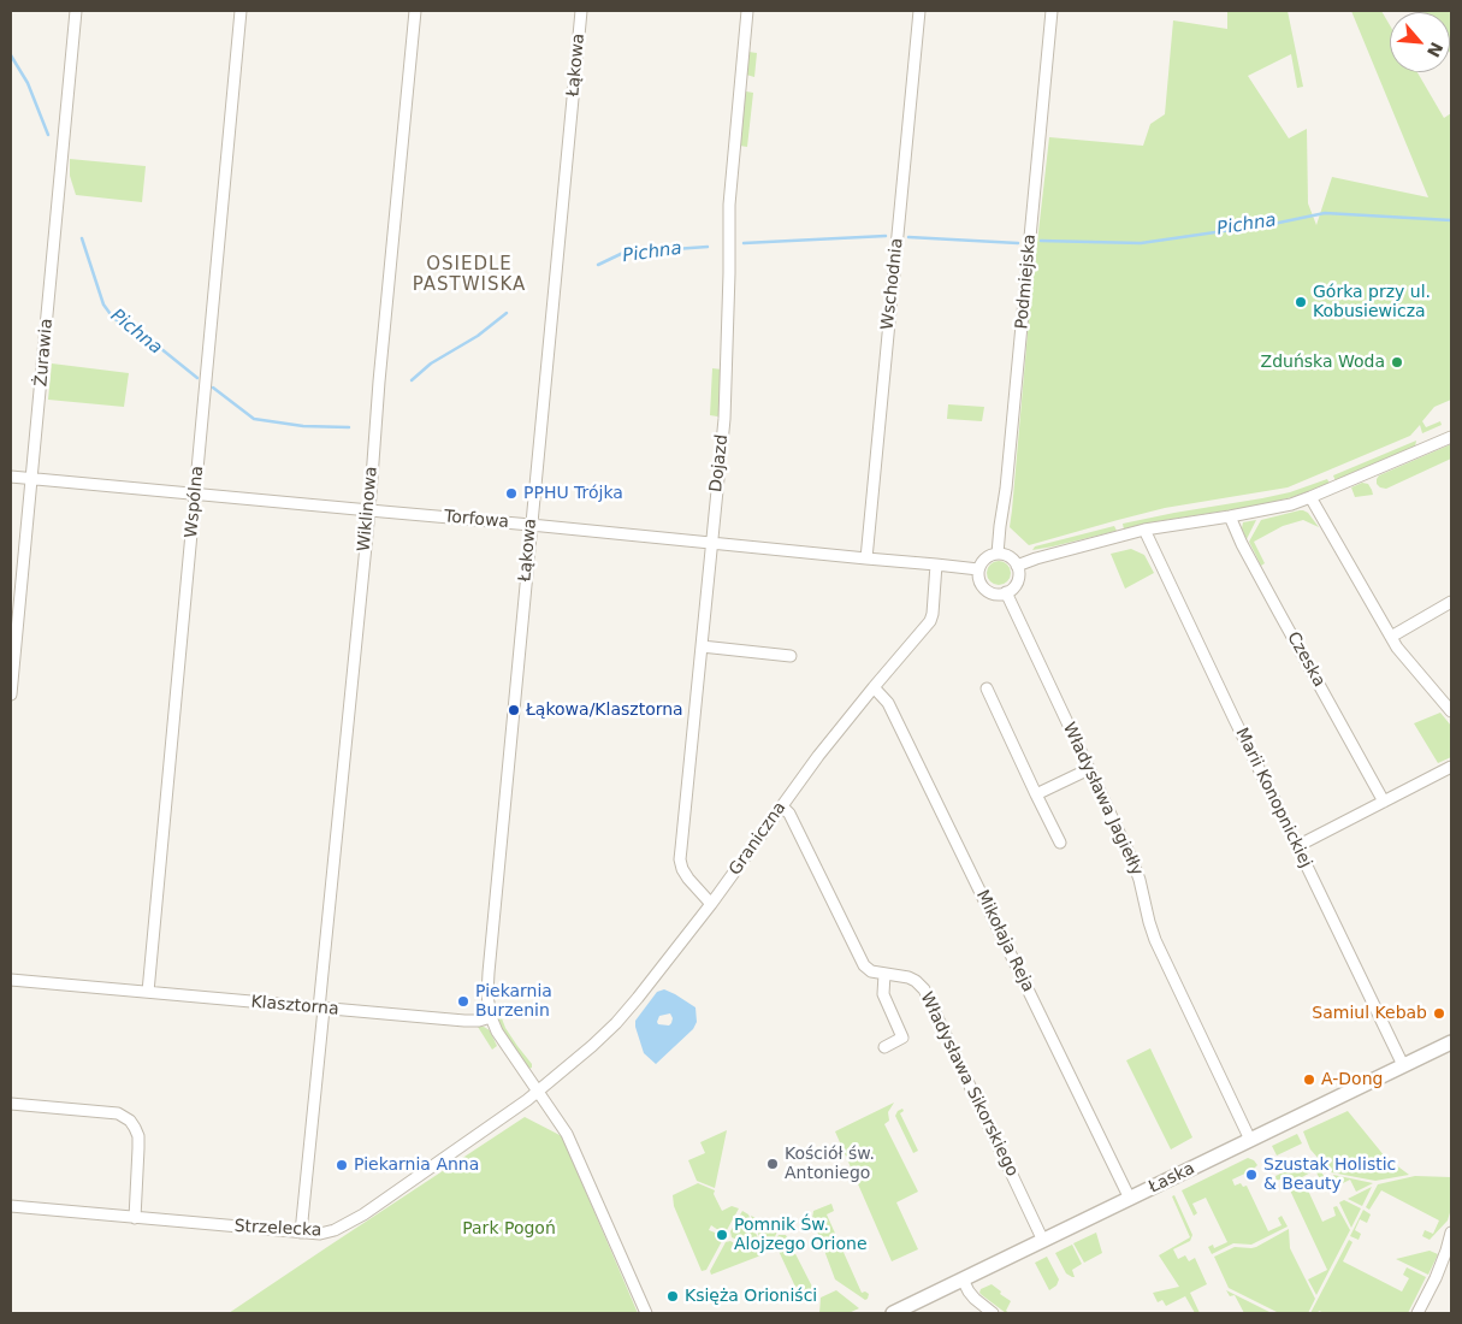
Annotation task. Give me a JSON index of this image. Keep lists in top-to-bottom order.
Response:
{
  "streets": {
    "street": [
      "Łąkowa",
      "Podmiejska",
      "Wschodnia",
      "Żurawia",
      "Dojazd",
      "Wspólna",
      "Wiklinowa",
      "Torfowa",
      "Czeska",
      "Marii Konopnickiej",
      "Władysława Jagiełły",
      "Graniczna",
      "Mikołaja Reja",
      "Klasztorna",
      "Władysława Sikorskiego",
      "Łaska",
      "Strzelecka"
    ]
  },
  "crossings": [
    ["Łąkowa", "Torfowa"],
    ["Łąkowa", "Klasztorna"],
    ["Podmiejska", "Torfowa"],
    ["Podmiejska", "Władysława Jagiełły"],
    ["Wschodnia", "Torfowa"],
    ["Żurawia", "Torfowa"],
    ["Dojazd", "Torfowa"],
    ["Dojazd", "Graniczna"],
    ["Wspólna", "Torfowa"],
    ["Wspólna", "Klasztorna"],
    ["Wiklinowa", "Torfowa"],
    ["Wiklinowa", "Klasztorna"],
    ["Wiklinowa", "Strzelecka"],
    ["Torfowa", "Władysława Jagiełły"],
    ["Torfowa", "Graniczna"],
    ["Marii Konopnickiej", "Łaska"],
    ["Władysława Jagiełły", "Łaska"],
    ["Graniczna", "Mikołaja Reja"],
    ["Graniczna", "Władysława Sikorskiego"],
    ["Graniczna", "Strzelecka"],
    ["Mikołaja Reja", "Łaska"],
    ["Władysława Sikorskiego", "Łaska"]
  ],
  "districts": ["OSIEDLE PASTWISKA"],
  "water": ["Pichna"],
  "parks": ["Park Pogoń"],
  "places": [
    "Górka przy ul. Kobusiewicza",
    "Zduńska Woda",
    "PPHU Trójka",
    "Łąkowa/Klasztorna",
    "Piekarnia Burzenin",
    "Samiul Kebab",
    "A-Dong",
    "Kościół św. Antoniego",
    "Piekarnia Anna",
    "Szustak Holistic & Beauty",
    "Pomnik Św. Alojzego Orione",
    "Księża Orioniści"
  ],
  "north": "bottom right"
}
